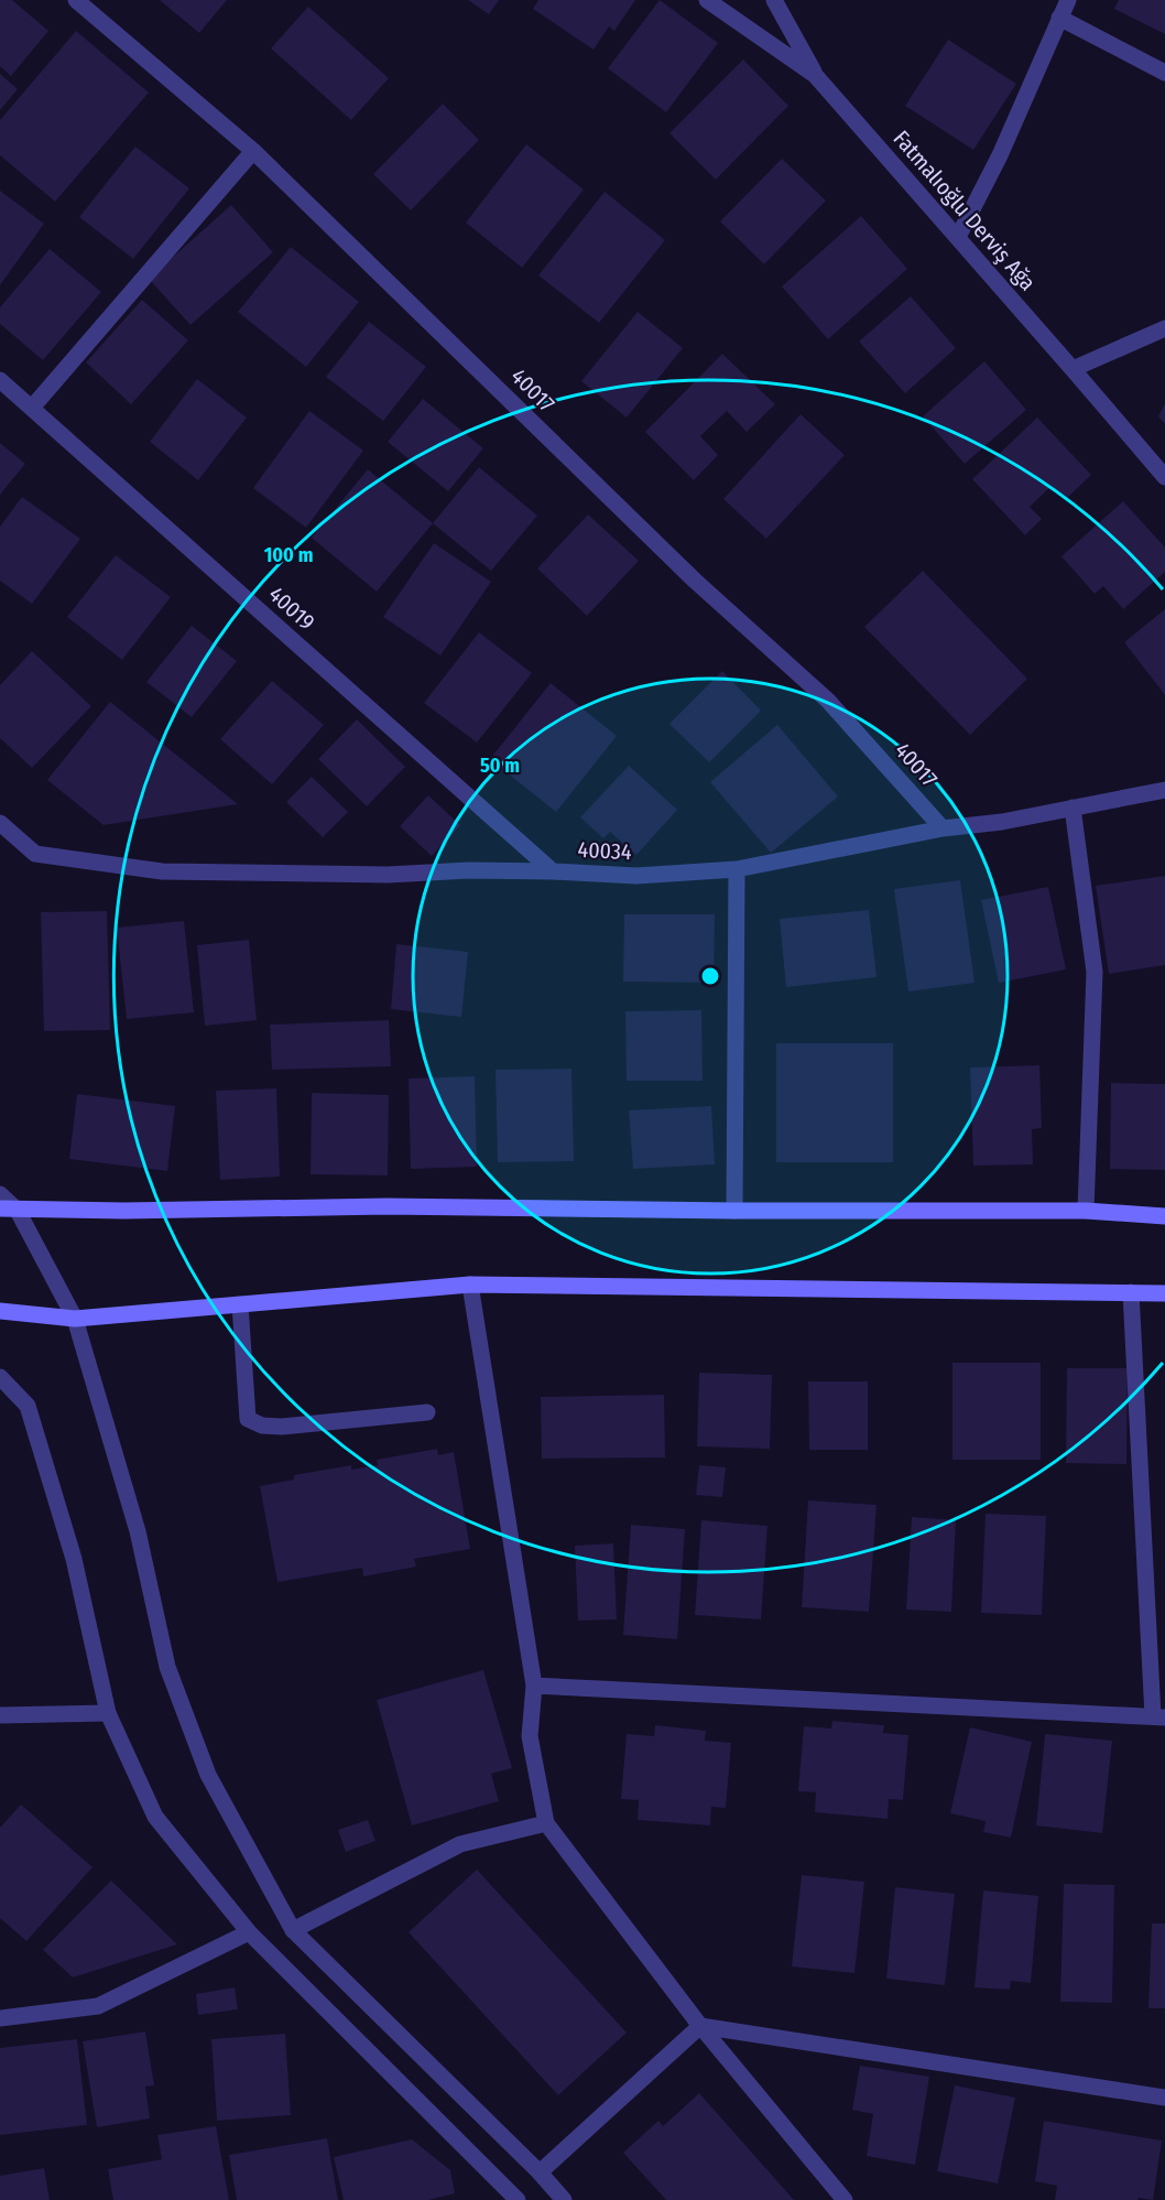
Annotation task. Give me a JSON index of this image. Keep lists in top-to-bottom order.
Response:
{
  "streets": {
    "street": [
      "Fatmalıoğlu Derviş Ağa",
      "40017",
      "40019",
      "40034"
    ]
  },
  "crossings": [
    ["40017", "40034"],
    ["40019", "40034"]
  ],
  "rings": ["100 m", "50 m"]
}
